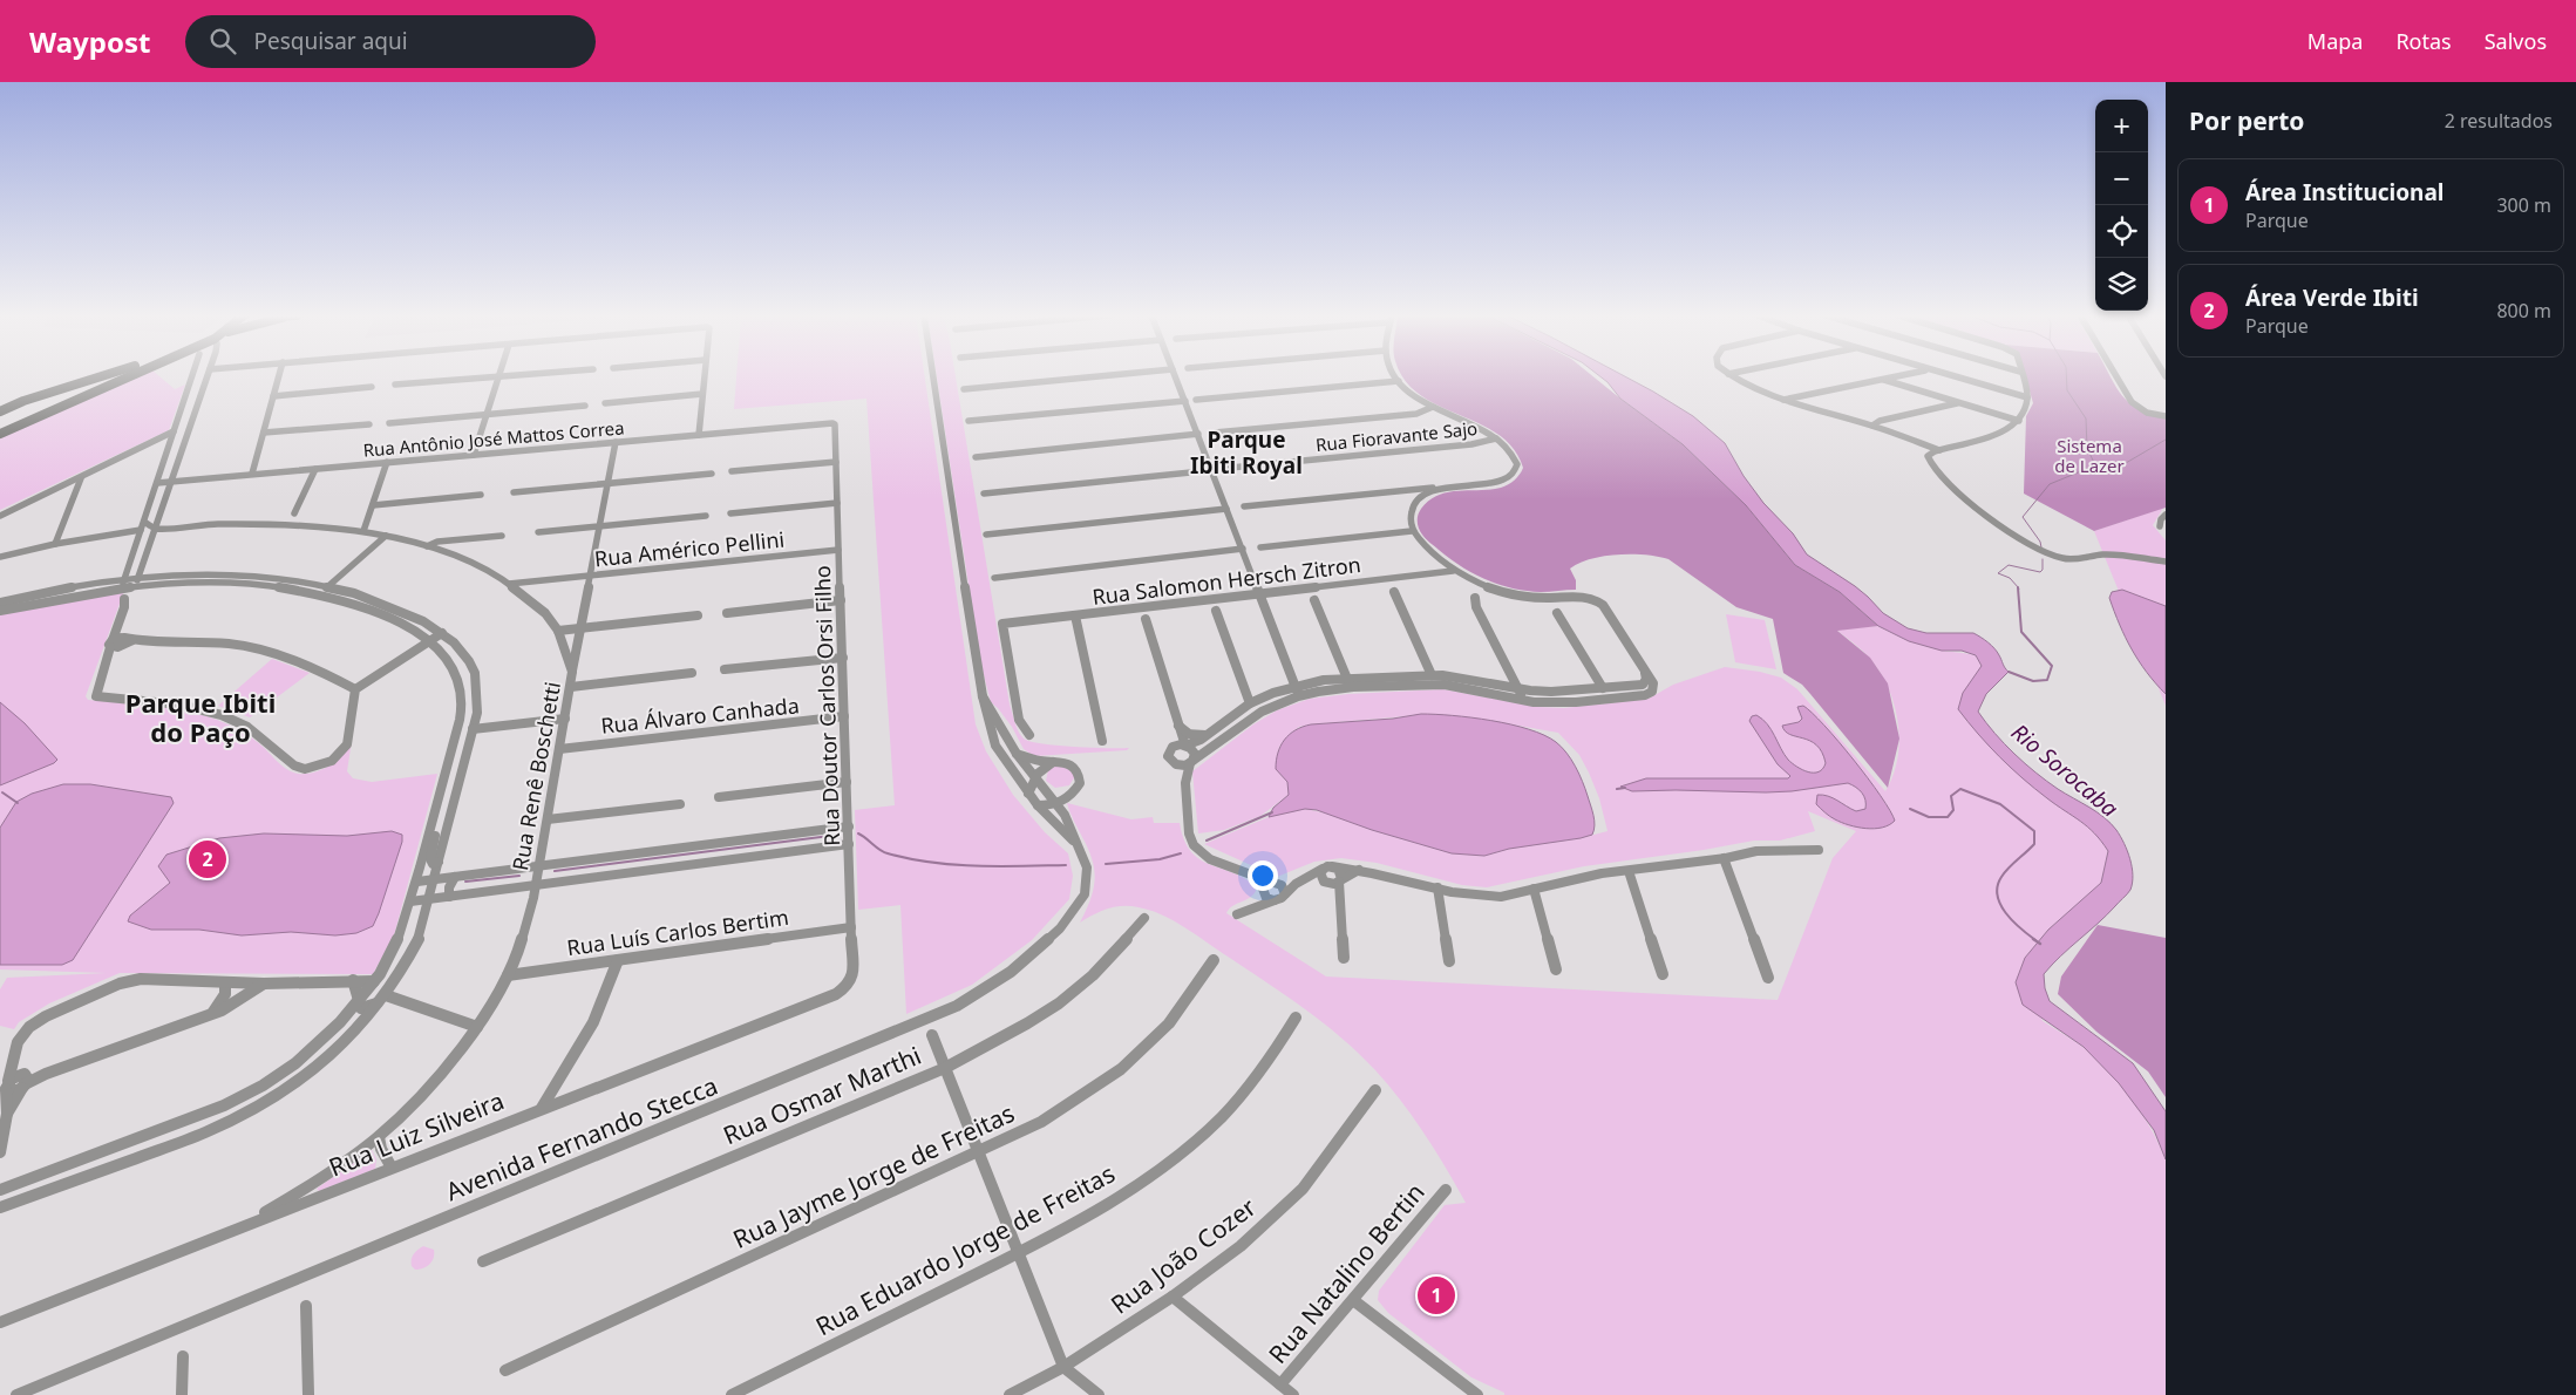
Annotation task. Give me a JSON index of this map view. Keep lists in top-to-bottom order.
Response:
{
  "streets": {
    "street": [
      "Rua Fioravante Sajo",
      "Rua Antônio José Mattos Correa",
      "Rua Américo Pellini",
      "Rua Salomon Hersch Zitron",
      "Rua Doutor Carlos Orsi Filho",
      "Rua Álvaro Canhada",
      "Rua Renê Boschetti",
      "Rua Luís Carlos Bertim",
      "Rua Osmar Marthi",
      "Rua Luiz Silveira",
      "Avenida Fernando Stecca",
      "Rua Jayme Jorge de Freitas",
      "Rua Eduardo Jorge de Freitas",
      "Rua João Cozer",
      "Rua Natalino Bertin"
    ]
  },
  "crossings": [
    ["Rua Antônio José Mattos Correa", "Rua Doutor Carlos Orsi Filho"],
    ["Rua Américo Pellini", "Rua Doutor Carlos Orsi Filho"],
    ["Rua Américo Pellini", "Rua Renê Boschetti"],
    ["Rua Doutor Carlos Orsi Filho", "Rua Álvaro Canhada"],
    ["Rua Doutor Carlos Orsi Filho", "Rua Luís Carlos Bertim"],
    ["Rua Doutor Carlos Orsi Filho", "Rua Luiz Silveira"],
    ["Rua Álvaro Canhada", "Rua Renê Boschetti"],
    ["Rua Renê Boschetti", "Rua Luís Carlos Bertim"],
    ["Rua Renê Boschetti", "Rua Luiz Silveira"]
  ],
  "districts": ["Parque Ibiti Royal", "Parque Ibiti do Paço"],
  "water": ["Rio Sorocaba"],
  "parks": ["Sistema de Lazer"],
  "page": {
    "header": "Waypost",
    "search": "Pesquisar aqui",
    "nav": ["Mapa", "Rotas", "Salvos"],
    "heading": ["Por perto", "2 resultados"],
    "map_buttons": ["+", "−"],
    "list": [
      {
        "mark": "1",
        "name": "Área Institucional",
        "note": "Parque",
        "value": "300 m"
      },
      {
        "mark": "2",
        "name": "Área Verde Ibiti",
        "note": "Parque",
        "value": "800 m"
      }
    ],
    "pins": ["2", "1"]
  }
}
